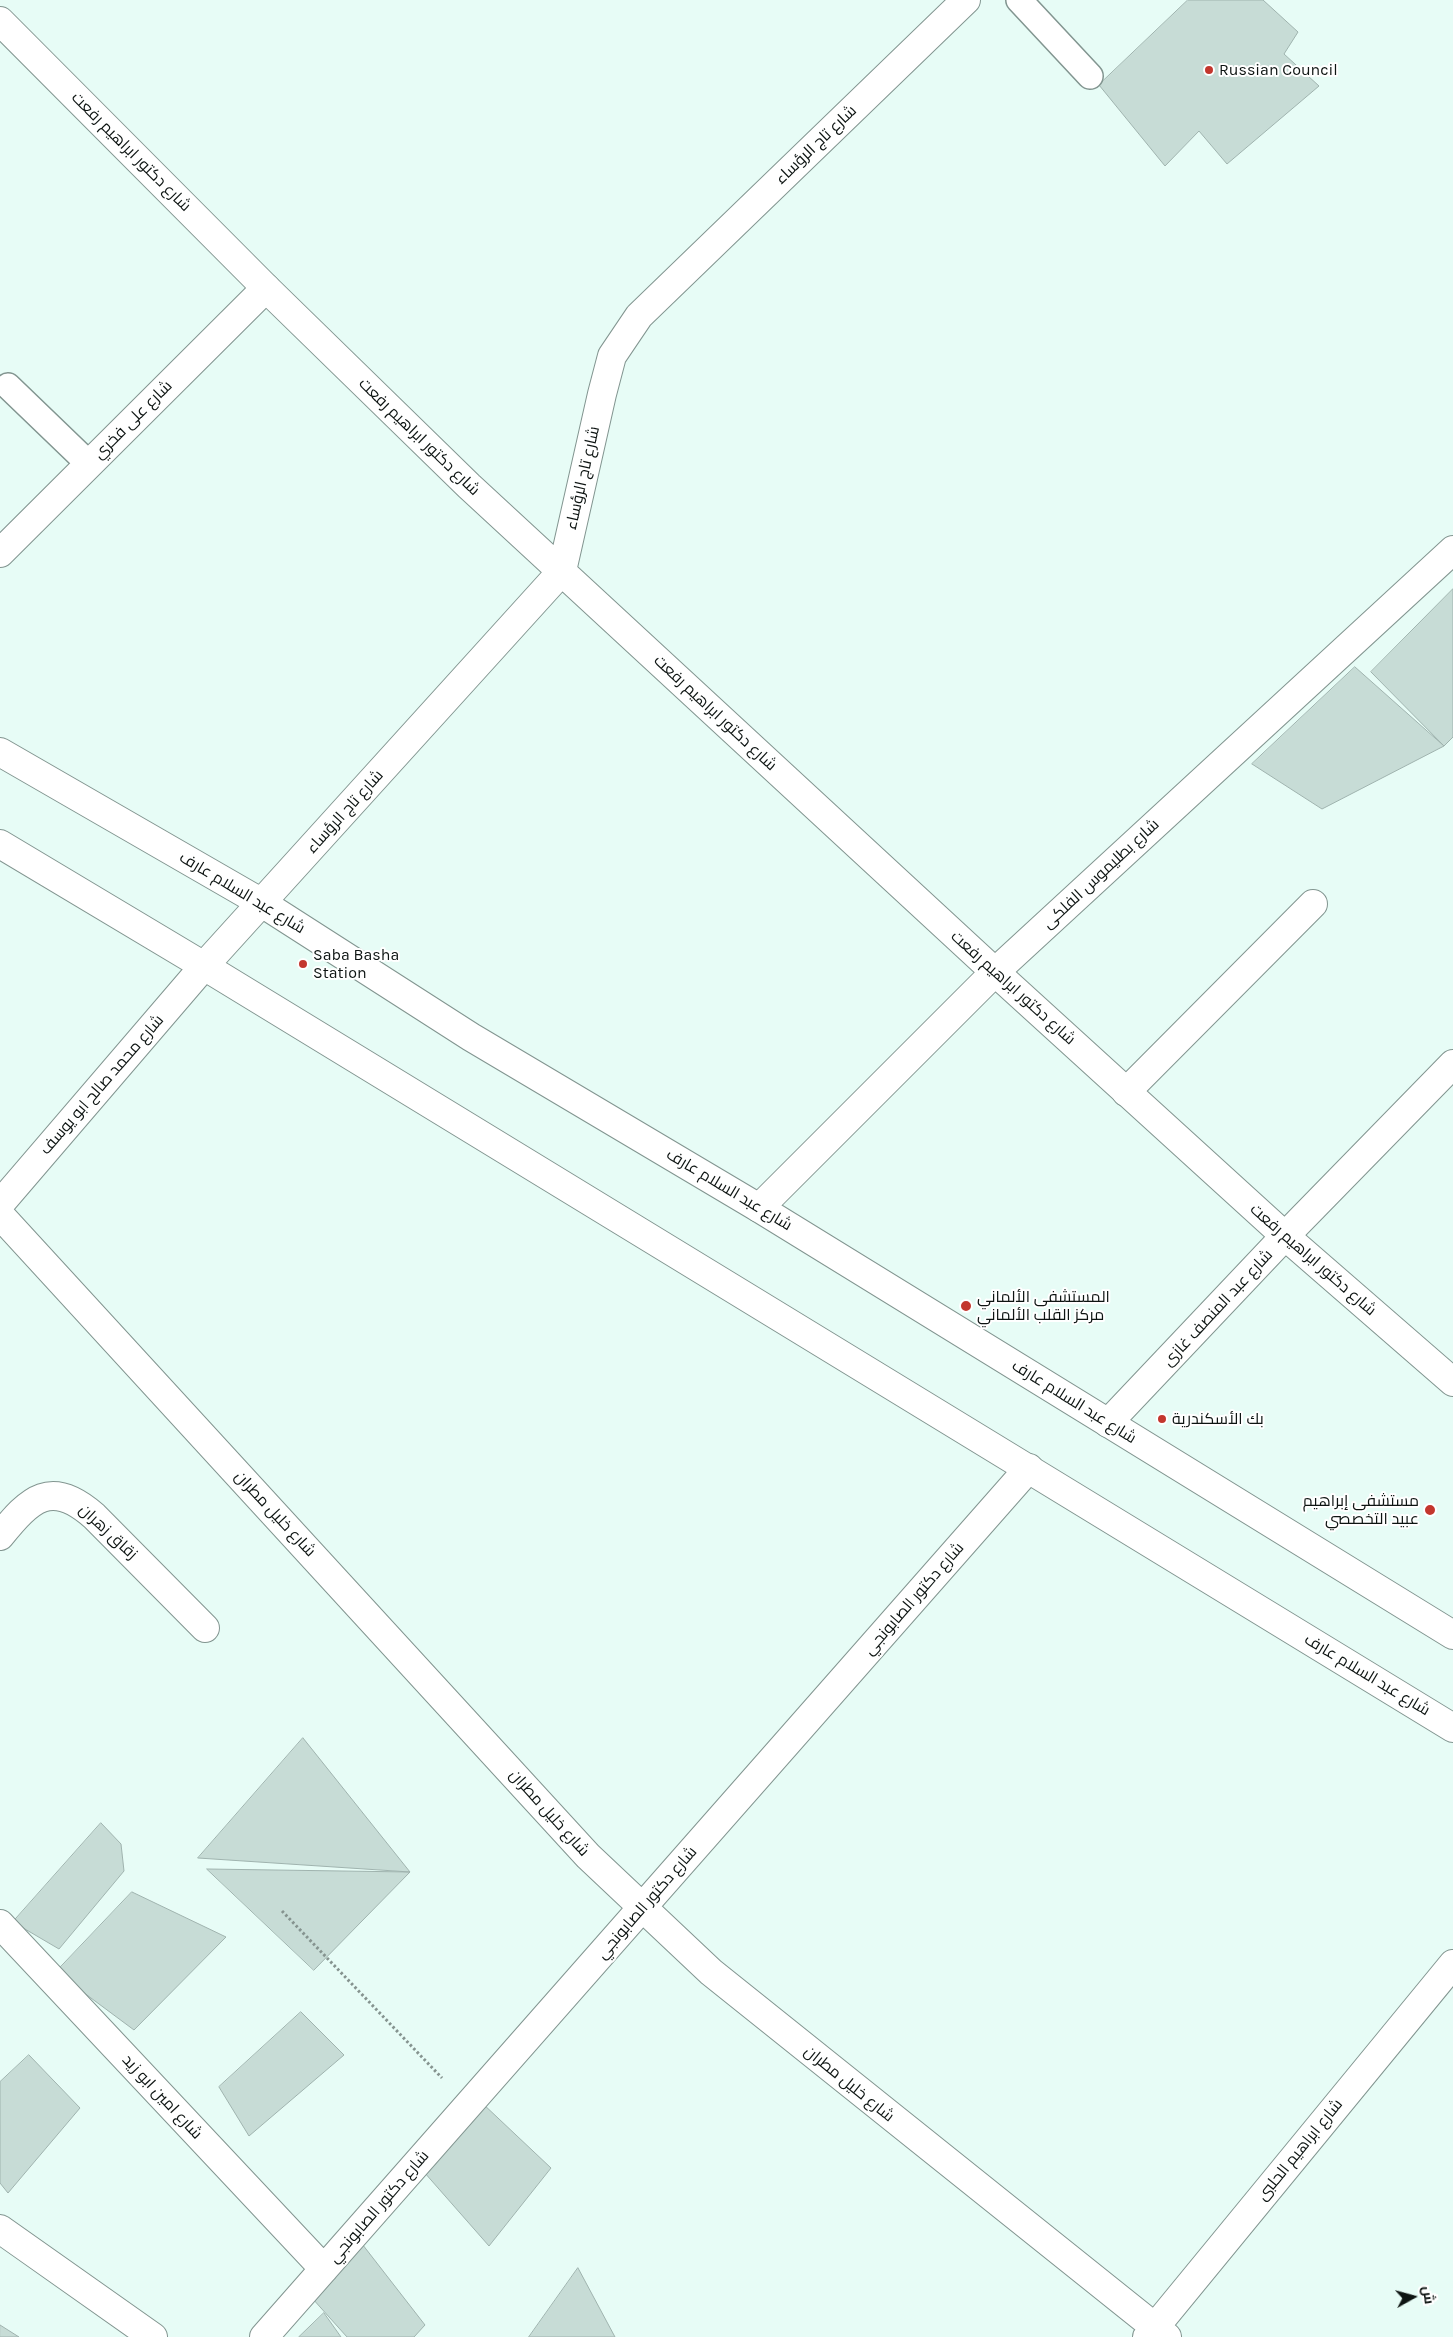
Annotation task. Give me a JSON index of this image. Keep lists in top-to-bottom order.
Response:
{
  "streets": {
    "street": [
      "شارع تاج الرؤساء",
      "شارع دكتور ابراهيم رفعت",
      "شارع على فخري",
      "شارع بطليموس الفلكى",
      "شارع عبد السلام عارف",
      "شارع محمد صالح ابو يوسف",
      "شارع عبد المنصف غازى",
      "شارع خليل مطران",
      "زقاق زهران",
      "شارع دكتور الصابونجي",
      "شارع امين ابو زيد",
      "شارع ابراهيم الحلبى"
    ]
  },
  "crossings": [
    ["شارع تاج الرؤساء", "شارع دكتور ابراهيم رفعت"],
    ["شارع تاج الرؤساء", "شارع عبد السلام عارف"],
    ["شارع تاج الرؤساء", "شارع محمد صالح ابو يوسف"],
    ["شارع دكتور ابراهيم رفعت", "شارع على فخري"],
    ["شارع دكتور ابراهيم رفعت", "شارع بطليموس الفلكى"],
    ["شارع دكتور ابراهيم رفعت", "شارع عبد المنصف غازى"],
    ["شارع بطليموس الفلكى", "شارع عبد السلام عارف"],
    ["شارع عبد السلام عارف", "شارع محمد صالح ابو يوسف"],
    ["شارع عبد السلام عارف", "شارع عبد المنصف غازى"],
    ["شارع عبد السلام عارف", "شارع دكتور الصابونجي"],
    ["شارع خليل مطران", "شارع دكتور الصابونجي"],
    ["شارع خليل مطران", "شارع ابراهيم الحلبى"],
    ["شارع دكتور الصابونجي", "شارع امين ابو زيد"]
  ],
  "places": [
    "Russian Council",
    "Saba Basha Station",
    "المستشفى الألماني مركز القلب الألماني",
    "بك الأسكندرية",
    "مستشفى إبراهيم عبيد التخصصي"
  ],
  "north": "right"
}
